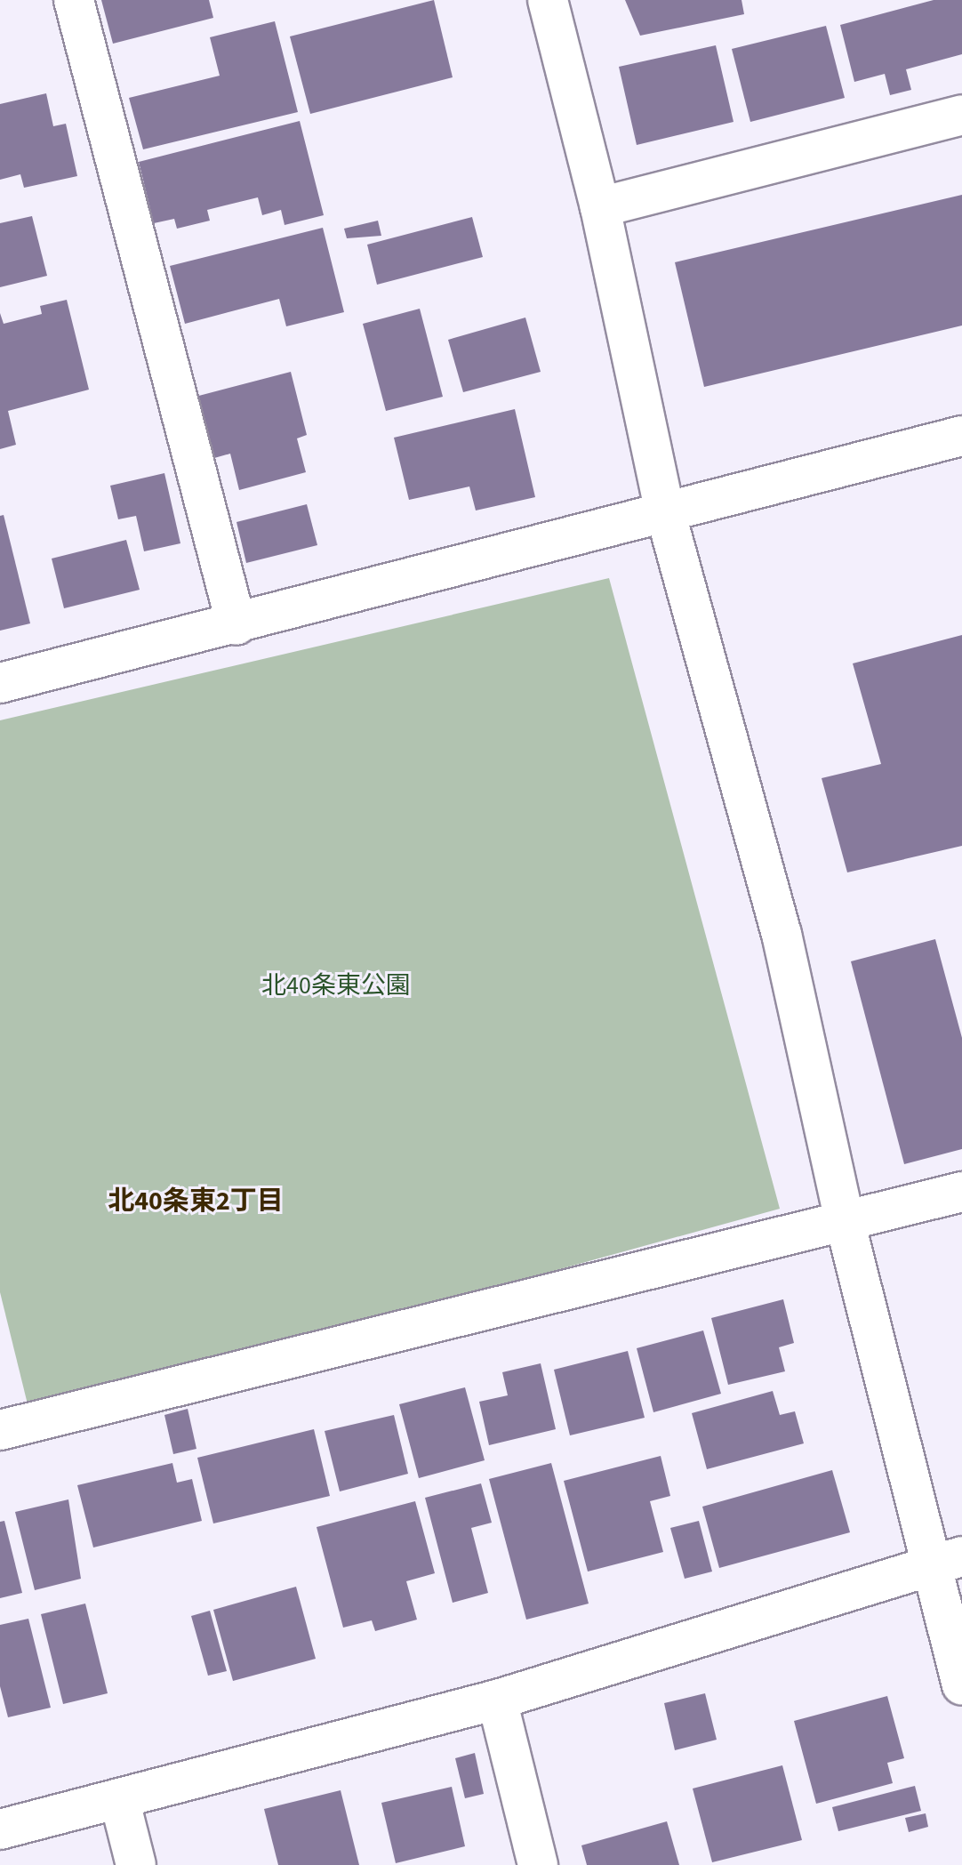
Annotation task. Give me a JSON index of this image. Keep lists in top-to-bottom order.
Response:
{
  "districts": ["北40条東2丁目"],
  "parks": ["北40条東公園"]
}
